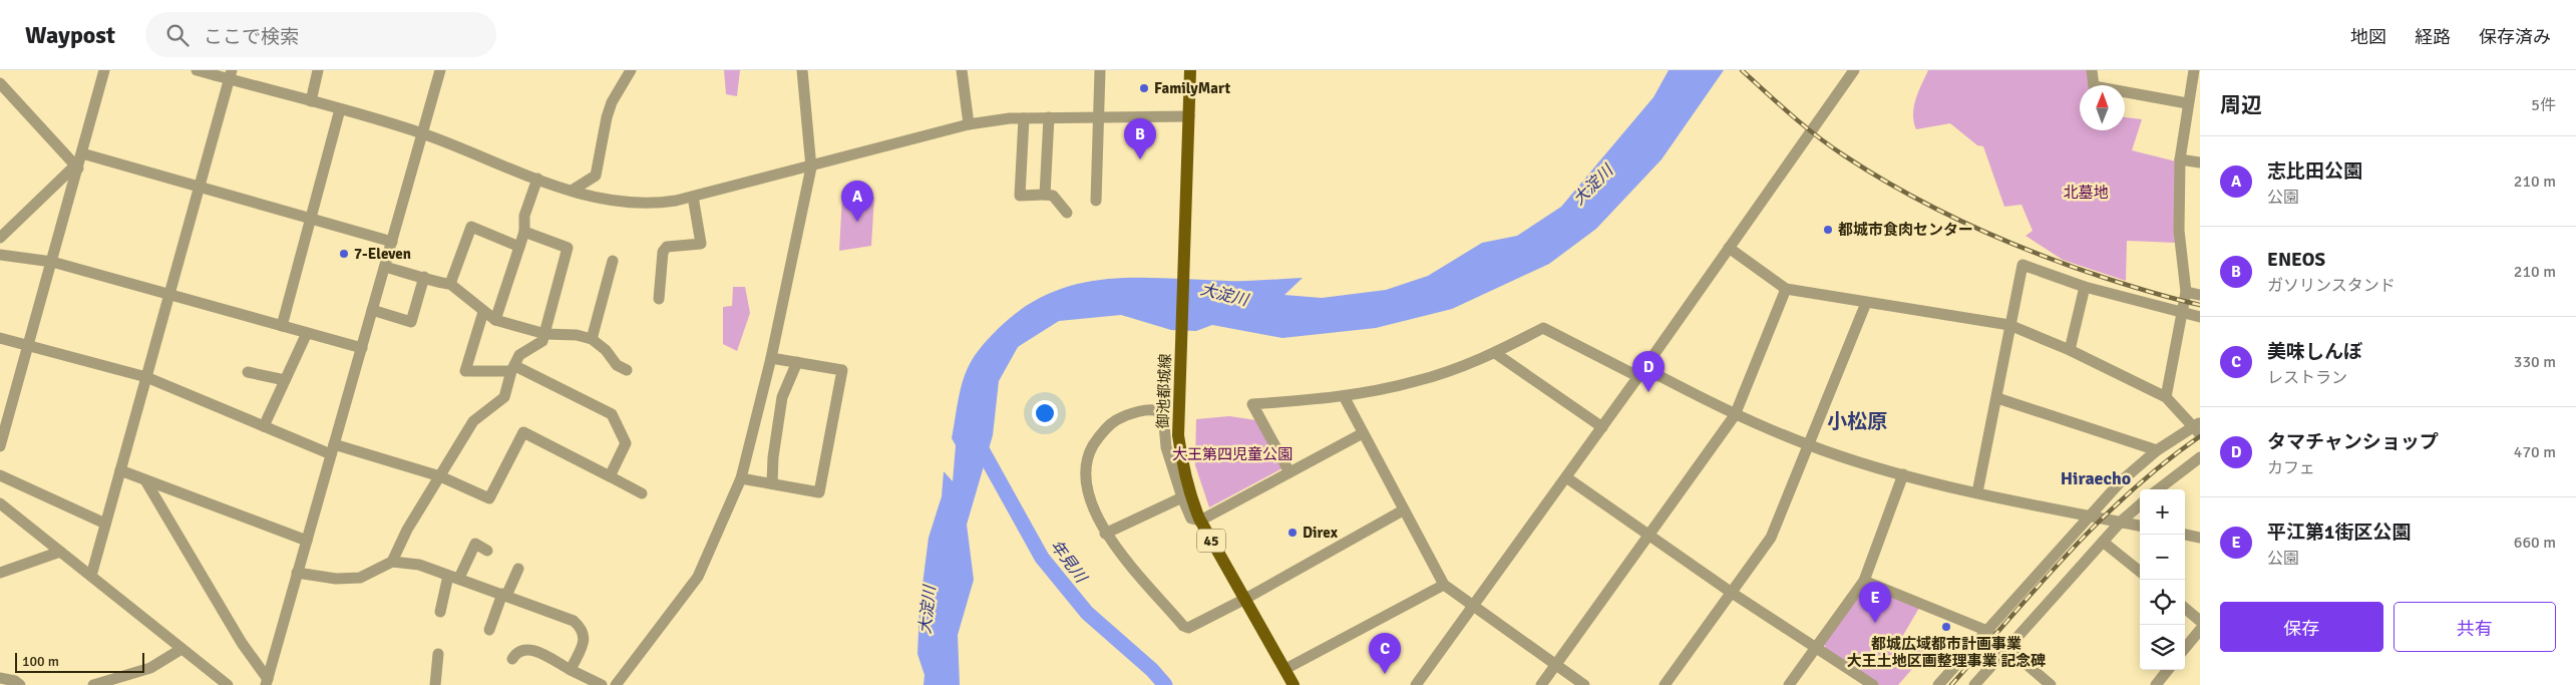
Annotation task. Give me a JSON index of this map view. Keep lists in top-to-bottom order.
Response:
{
  "streets": {
    "main road": ["御池都城線", "45"]
  },
  "districts": ["小松原", "Hiraecho"],
  "water": ["大淀川", "年見川"],
  "parks": ["北墓地", "大王第四児童公園"],
  "places": [
    "FamilyMart",
    "都城市食肉センター",
    "7-Eleven",
    "Direx",
    "都城広域都市計画事業 大王土地区画整理事業 記念碑"
  ],
  "scale_bar": "100 m",
  "north": "top",
  "page": {
    "header": "Waypost",
    "search": "ここで検索",
    "nav": ["地図", "経路", "保存済み"],
    "heading": ["周辺", "5件"],
    "pins": [
      "B",
      "A",
      "D",
      "E",
      "C"
    ],
    "list": [
      {
        "mark": "A",
        "name": "志比田公園",
        "note": "公園",
        "value": "210 m"
      },
      {
        "mark": "B",
        "name": "ENEOS",
        "note": "ガソリンスタンド",
        "value": "210 m"
      },
      {
        "mark": "C",
        "name": "美味しんぼ",
        "note": "レストラン",
        "value": "330 m"
      },
      {
        "mark": "D",
        "name": "タマチャンショップ",
        "note": "カフェ",
        "value": "470 m"
      },
      {
        "mark": "E",
        "name": "平江第1街区公園",
        "note": "公園",
        "value": "660 m"
      }
    ],
    "map_buttons": ["+", "−"],
    "buttons": ["保存", "共有"],
    "scale": "100 m"
  }
}
